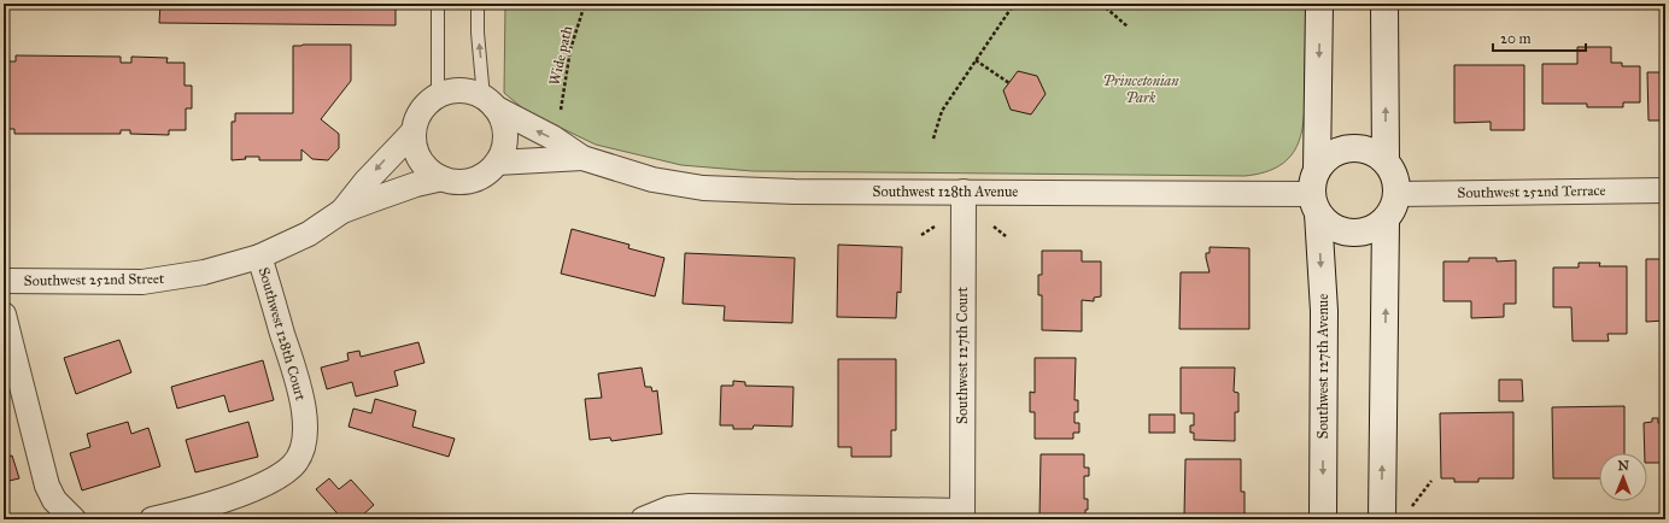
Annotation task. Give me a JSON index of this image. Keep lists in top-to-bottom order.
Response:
{
  "streets": {
    "street": [
      "Southwest 128th Avenue",
      "Southwest 252nd Terrace",
      "Southwest 252nd Street",
      "Southwest 128th Court",
      "Southwest 127th Court",
      "Southwest 127th Avenue"
    ],
    "path": ["Wide path"]
  },
  "crossings": [
    ["Southwest 128th Avenue", "Southwest 252nd Terrace"],
    ["Southwest 128th Avenue", "Southwest 252nd Street"],
    ["Southwest 128th Avenue", "Southwest 127th Court"],
    ["Southwest 128th Avenue", "Southwest 127th Avenue"],
    ["Southwest 252nd Terrace", "Southwest 127th Avenue"],
    ["Southwest 252nd Street", "Southwest 128th Court"]
  ],
  "parks": ["Princetonian Park"],
  "scale_bar": "20 m",
  "north": "top"
}
